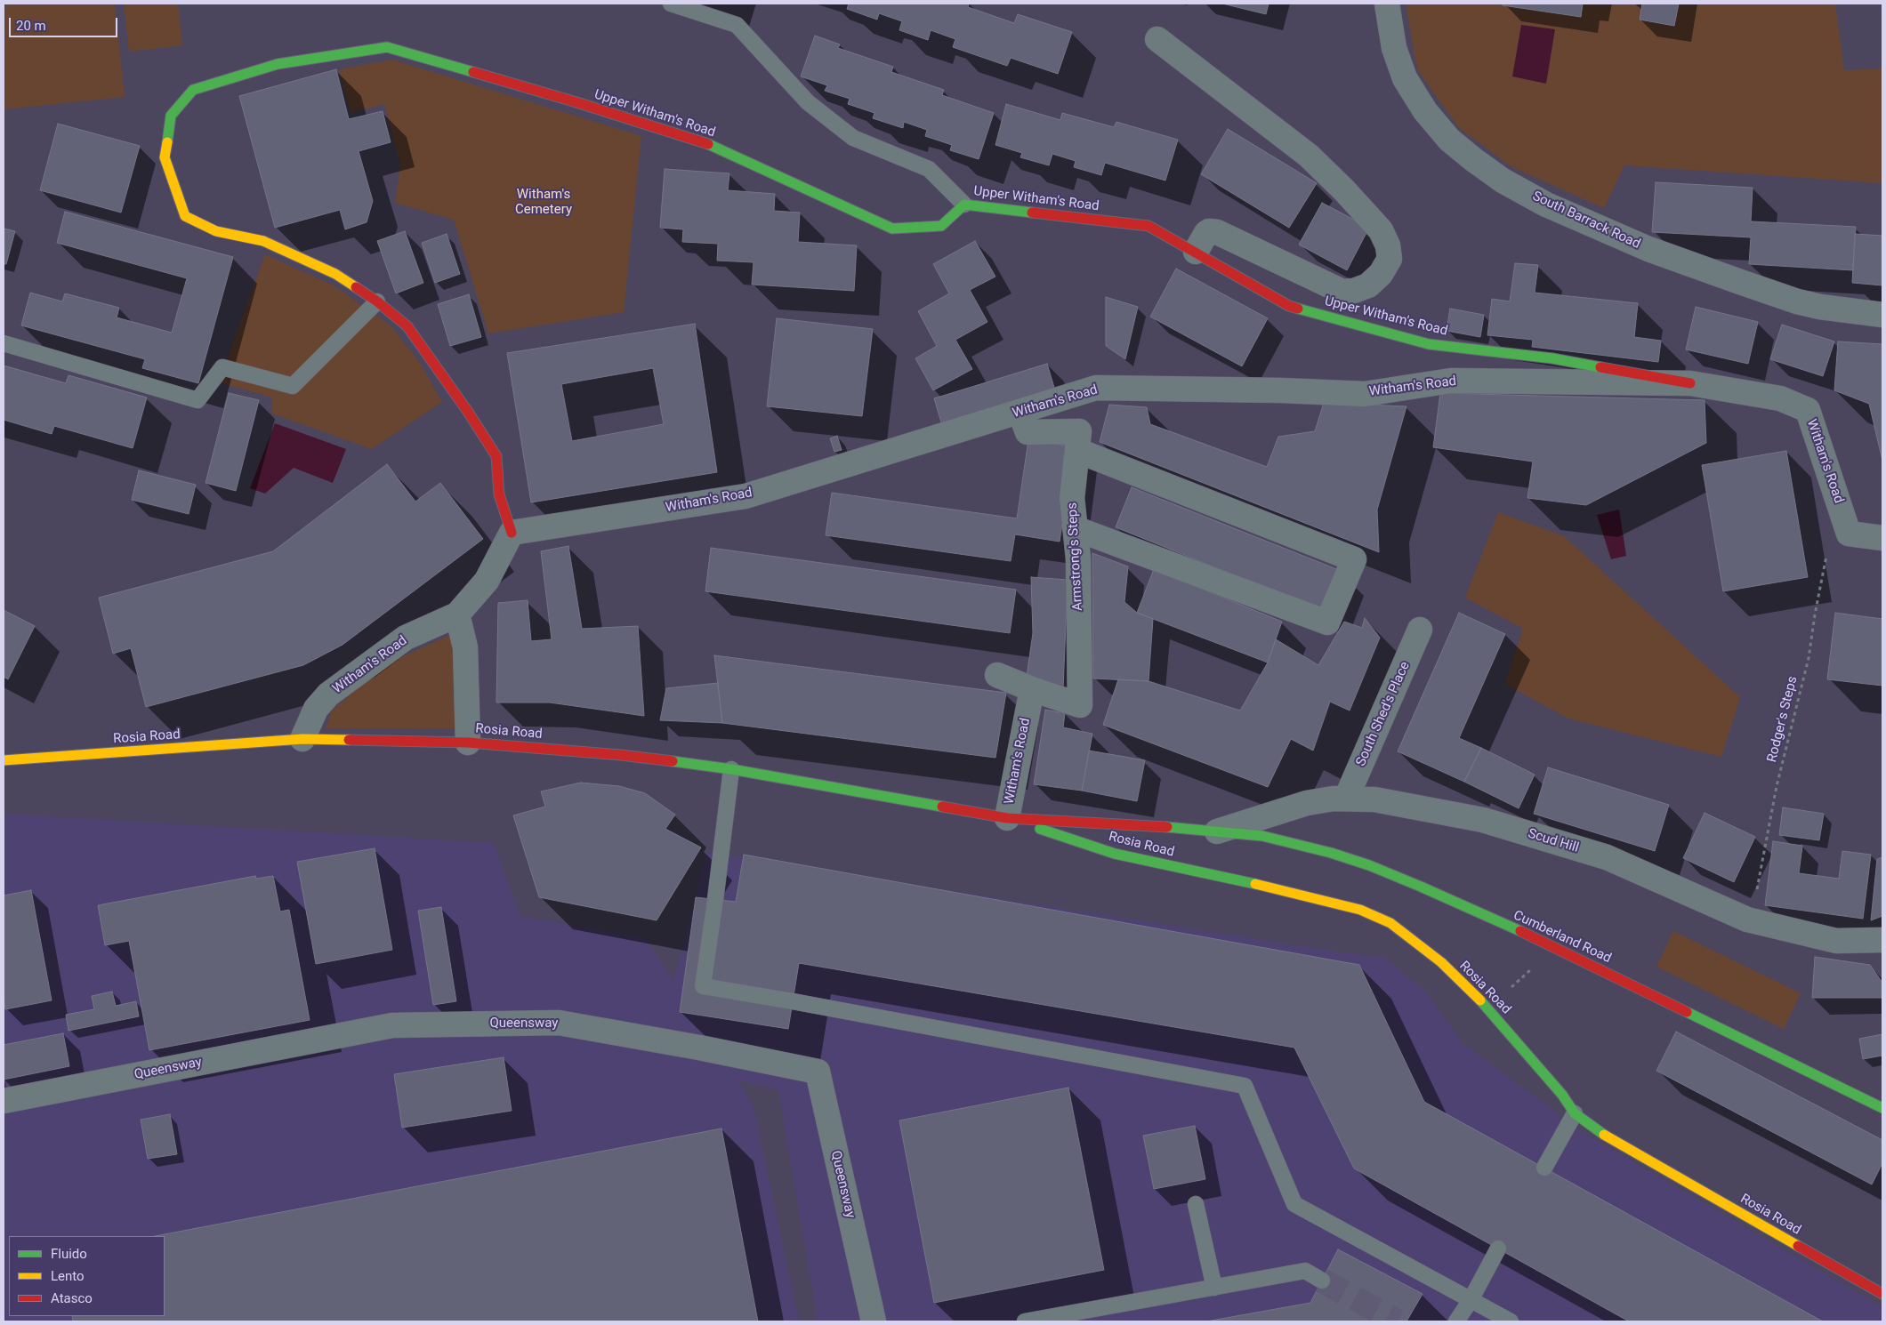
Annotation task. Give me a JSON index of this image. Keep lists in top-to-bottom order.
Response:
{
  "streets": {
    "main road": ["Upper Witham's Road", "Rosia Road", "Cumberland Road"],
    "street": [
      "South Barrack Road",
      "Witham's Road",
      "Armstrong's Steps",
      "South Shed's Place",
      "Scud Hill",
      "Queensway"
    ],
    "path": ["Rodger's Steps"]
  },
  "crossings": [
    ["Upper Witham's Road", "Witham's Road"],
    ["Witham's Road", "Armstrong's Steps"],
    ["Witham's Road", "Rodger's Steps"],
    ["Witham's Road", "Rosia Road"],
    ["South Shed's Place", "Scud Hill"],
    ["Rodger's Steps", "Scud Hill"],
    ["Rosia Road", "Scud Hill"],
    ["Rosia Road", "Cumberland Road"],
    ["Scud Hill", "Cumberland Road"]
  ],
  "parks": ["Witham's Cemetery"],
  "legend": ["Fluido", "Lento", "Atasco"],
  "scale_bar": "20 m"
}
